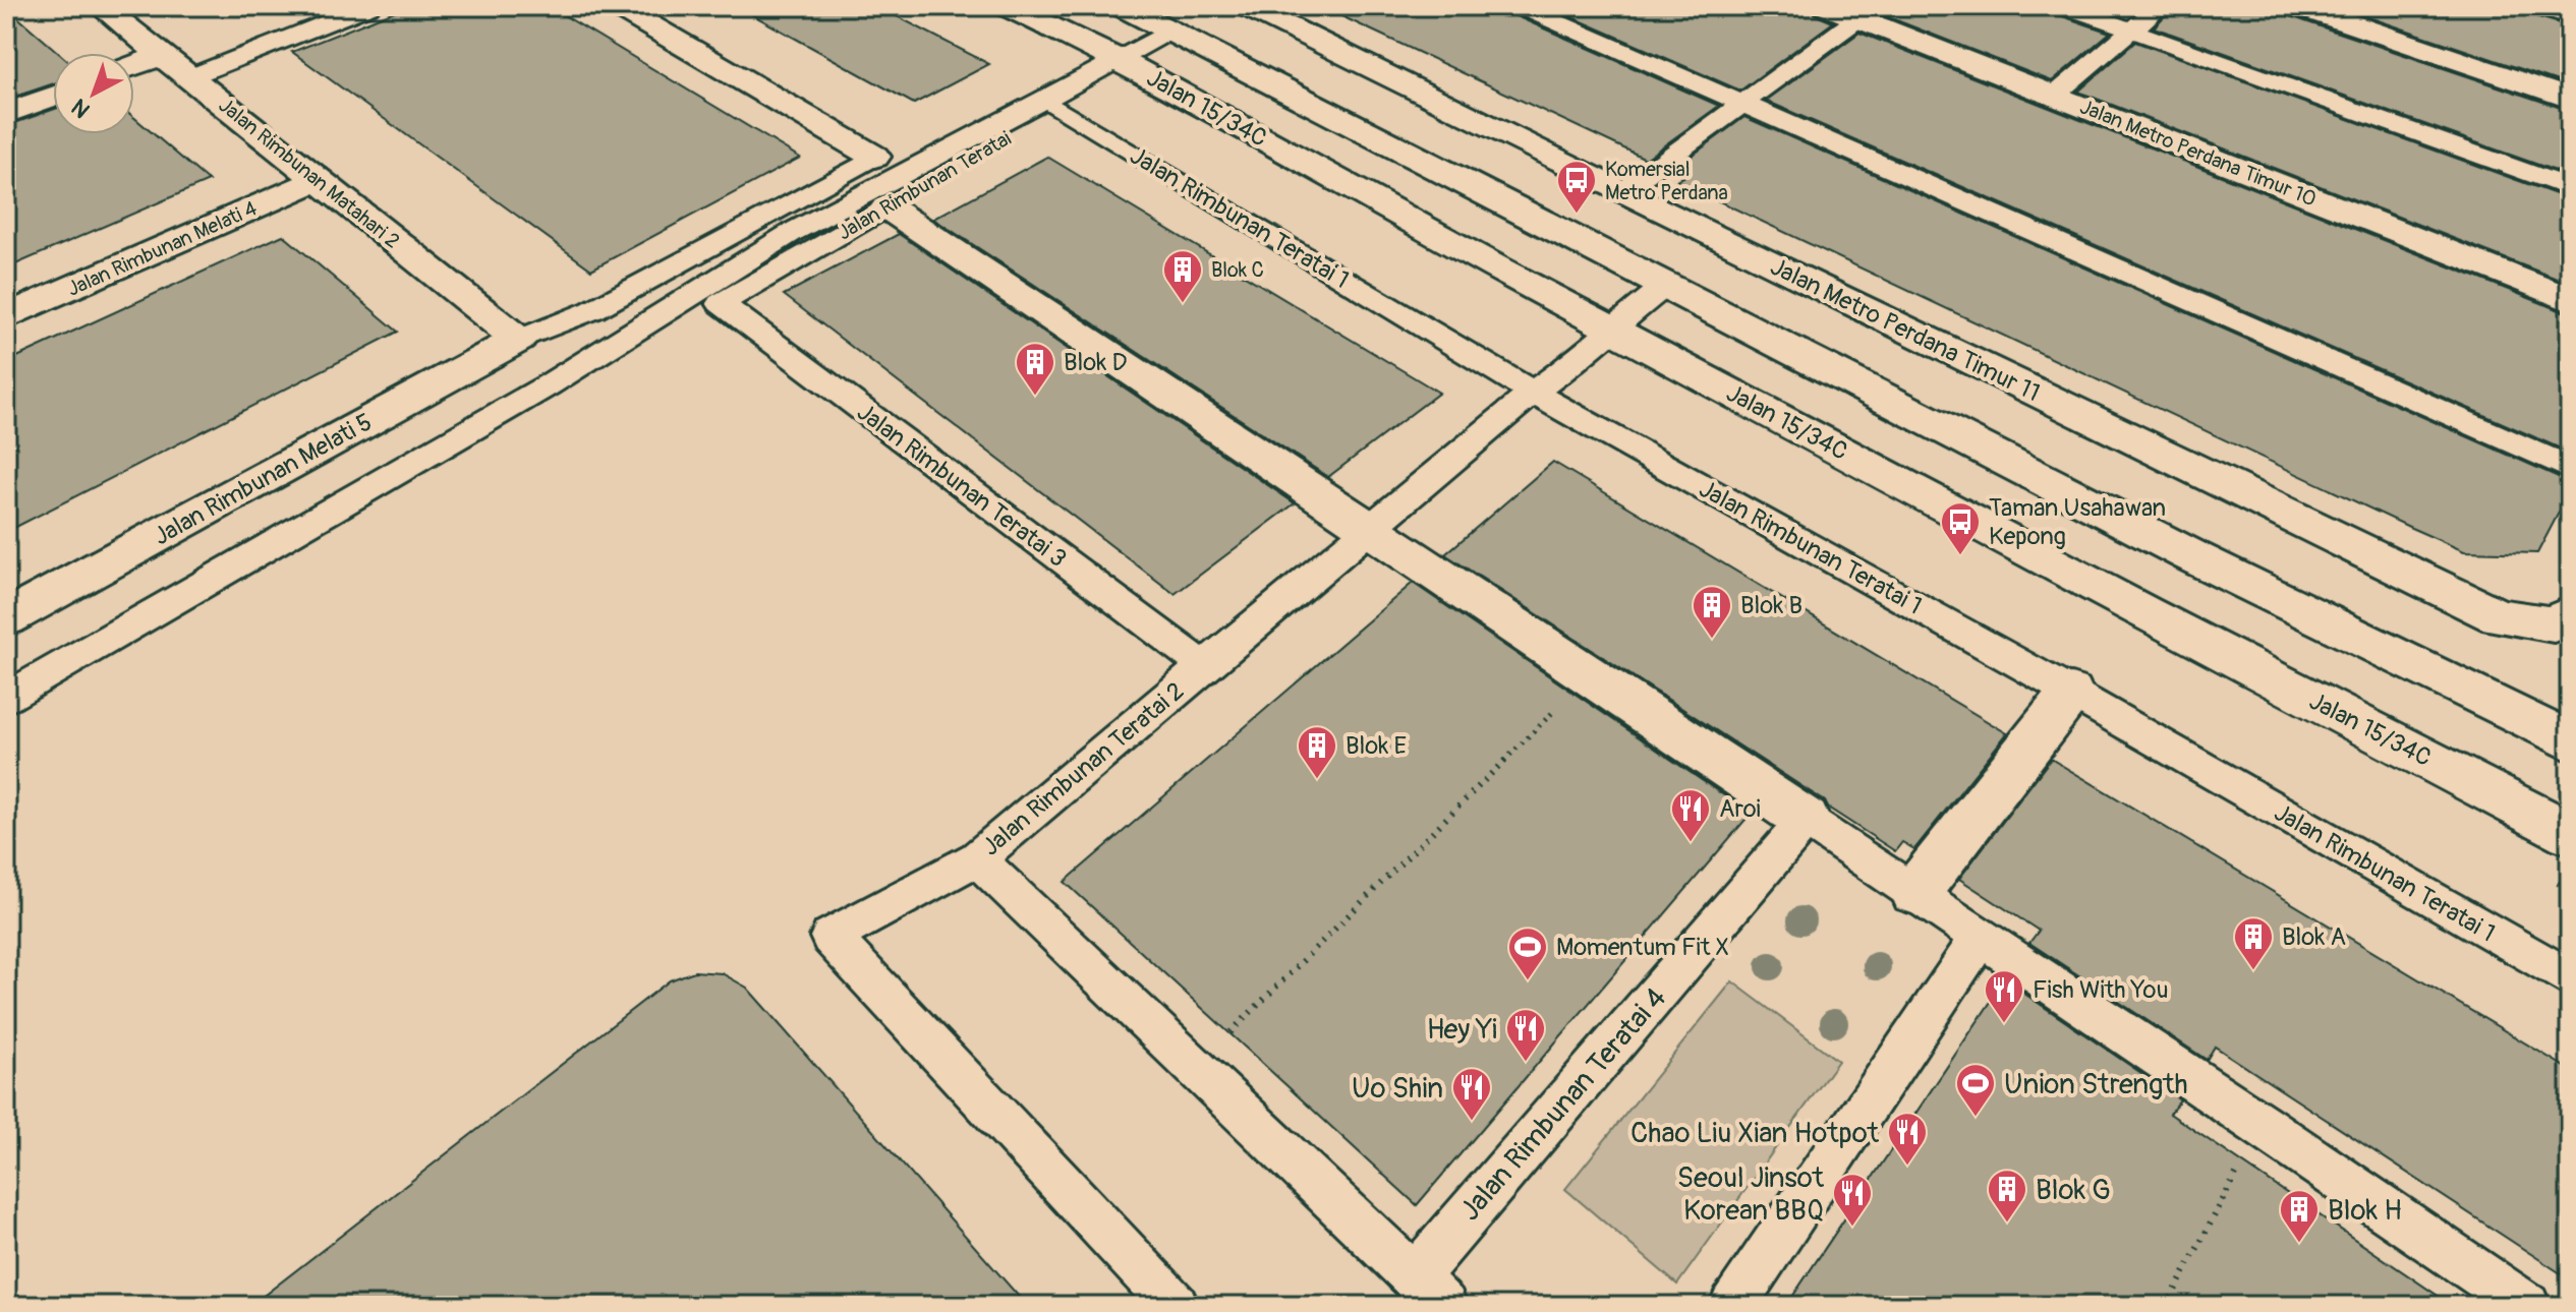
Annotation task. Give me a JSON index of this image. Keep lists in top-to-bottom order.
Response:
{
  "streets": {
    "street": [
      "Jalan 15/34C",
      "Jalan Metro Perdana Timur 10",
      "Jalan Rimbunan Matahari 2",
      "Jalan Rimbunan Melati 4",
      "Jalan Metro Perdana Timur 11",
      "Jalan Rimbunan Melati 5"
    ],
    "lane": [
      "Jalan Rimbunan Teratai",
      "Jalan Rimbunan Teratai 1",
      "Jalan Rimbunan Teratai 3",
      "Jalan Rimbunan Teratai 2",
      "Jalan Rimbunan Teratai 4"
    ]
  },
  "crossings": [
    ["Jalan 15/34C", "Jalan Rimbunan Teratai"],
    ["Jalan 15/34C", "Jalan Rimbunan Teratai 2"],
    ["Jalan Rimbunan Matahari 2", "Jalan Rimbunan Melati 4"],
    ["Jalan Rimbunan Matahari 2", "Jalan Rimbunan Melati 5"],
    ["Jalan Rimbunan Teratai", "Jalan Rimbunan Teratai 1"],
    ["Jalan Rimbunan Teratai", "Jalan Rimbunan Teratai 3"],
    ["Jalan Rimbunan Teratai 1", "Jalan Rimbunan Teratai 2"],
    ["Jalan Rimbunan Teratai 3", "Jalan Rimbunan Teratai 2"],
    ["Jalan Rimbunan Teratai 2", "Jalan Rimbunan Teratai 4"]
  ],
  "places": {
    "bus stop": ["Komersial Metro Perdana", "Taman Usahawan Kepong"],
    "building": [
      "Blok C",
      "Blok D",
      "Blok B",
      "Blok E",
      "Blok A",
      "Blok G",
      "Blok H"
    ],
    "restaurant": [
      "Aroi",
      "Fish With You",
      "Hey Yi",
      "Uo Shin",
      "Chao Liu Xian Hotpot",
      "Seoul Jinsot Korean BBQ"
    ],
    "sports": ["Momentum Fit X", "Union Strength"]
  },
  "north": "bottom left"
}
